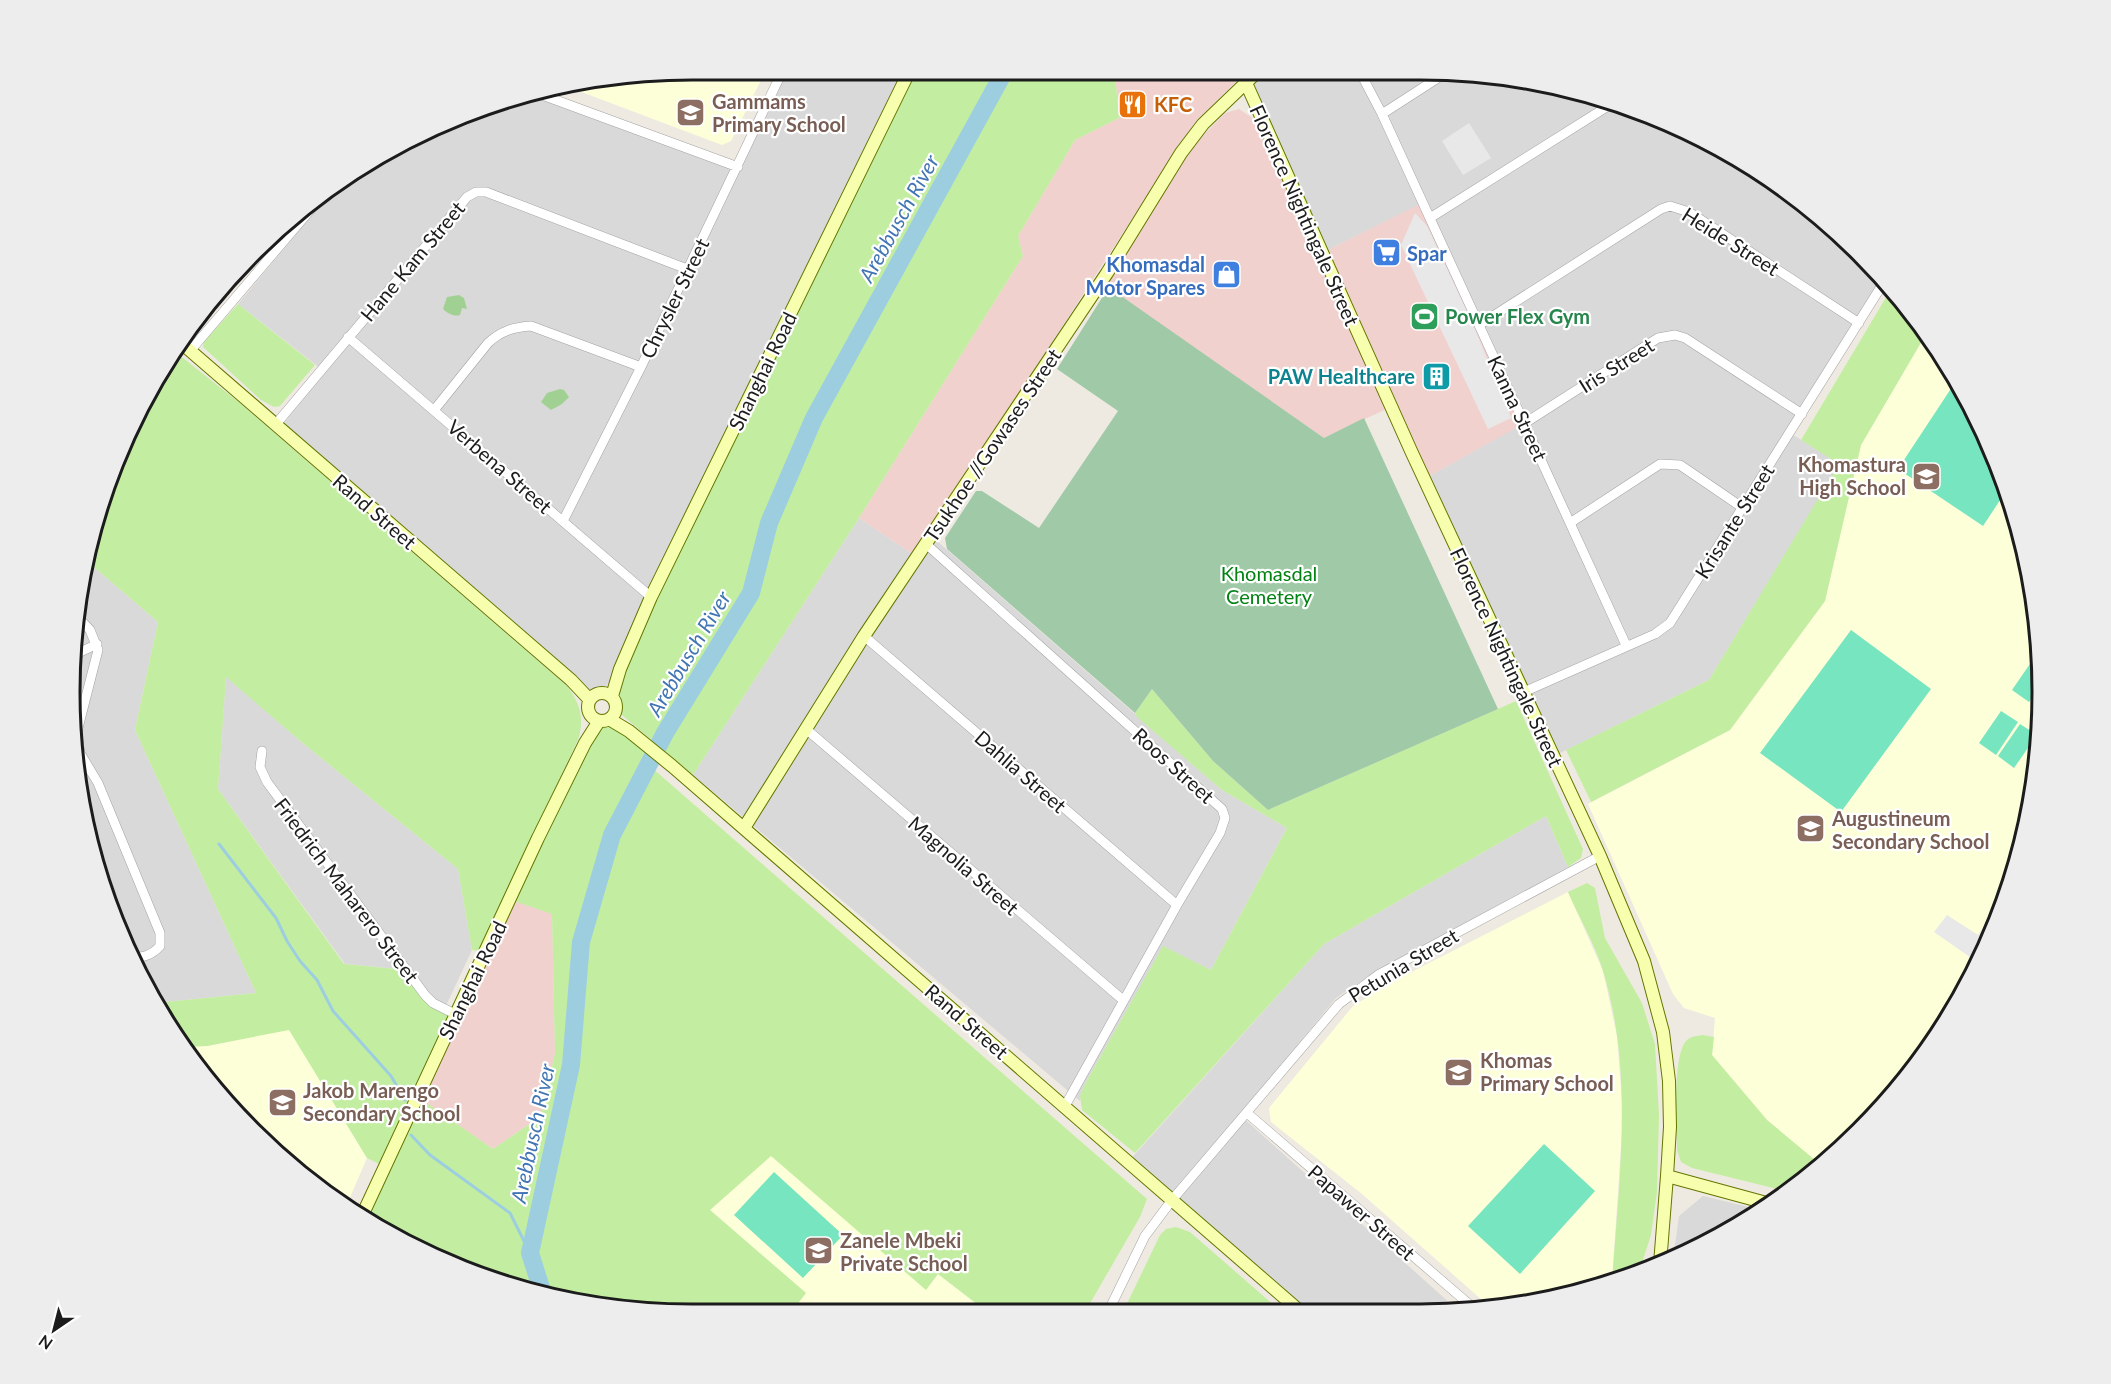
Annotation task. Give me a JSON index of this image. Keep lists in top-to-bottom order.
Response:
{
  "streets": {
    "street": [
      "Florence Nightingale Street",
      "Heide Street",
      "Hane Kam Street",
      "Chrysler Street",
      "Iris Street",
      "Shanghai Road",
      "Kanna Street",
      "Tsukhoe //Gowases Street",
      "Verbena Street",
      "Rand Street",
      "Krisante Street",
      "Roos Street",
      "Dahlia Street",
      "Magnolia Street",
      "Friedrich Maharero Street",
      "Petunia Street",
      "Papawer Street"
    ]
  },
  "crossings": [
    ["Florence Nightingale Street", "Krisante Street"],
    ["Florence Nightingale Street", "Petunia Street"],
    ["Heide Street", "Kanna Street"],
    ["Heide Street", "Krisante Street"],
    ["Hane Kam Street", "Chrysler Street"],
    ["Hane Kam Street", "Verbena Street"],
    ["Hane Kam Street", "Rand Street"],
    ["Chrysler Street", "Verbena Street"],
    ["Iris Street", "Kanna Street"],
    ["Iris Street", "Krisante Street"],
    ["Shanghai Road", "Verbena Street"],
    ["Shanghai Road", "Rand Street"],
    ["Shanghai Road", "Friedrich Maharero Street"],
    ["Kanna Street", "Krisante Street"],
    ["Tsukhoe //Gowases Street", "Rand Street"],
    ["Tsukhoe //Gowases Street", "Roos Street"],
    ["Tsukhoe //Gowases Street", "Dahlia Street"],
    ["Tsukhoe //Gowases Street", "Magnolia Street"],
    ["Rand Street", "Roos Street"],
    ["Rand Street", "Petunia Street"],
    ["Roos Street", "Dahlia Street"],
    ["Roos Street", "Magnolia Street"],
    ["Petunia Street", "Papawer Street"]
  ],
  "water": ["Arebbusch River"],
  "parks": ["Khomasdal Cemetery"],
  "places": {
    "restaurant": ["KFC"],
    "school or university": [
      "Gammams Primary School",
      "Khomastura High School",
      "Augustineum Secondary School",
      "Khomas Primary School",
      "Jakob Marengo Secondary School",
      "Zanele Mbeki Private School"
    ],
    "supermarket": ["Spar"],
    "shop": ["Khomasdal Motor Spares"],
    "sports": ["Power Flex Gym"],
    "building": ["PAW Healthcare"]
  },
  "north": "bottom left"
}
